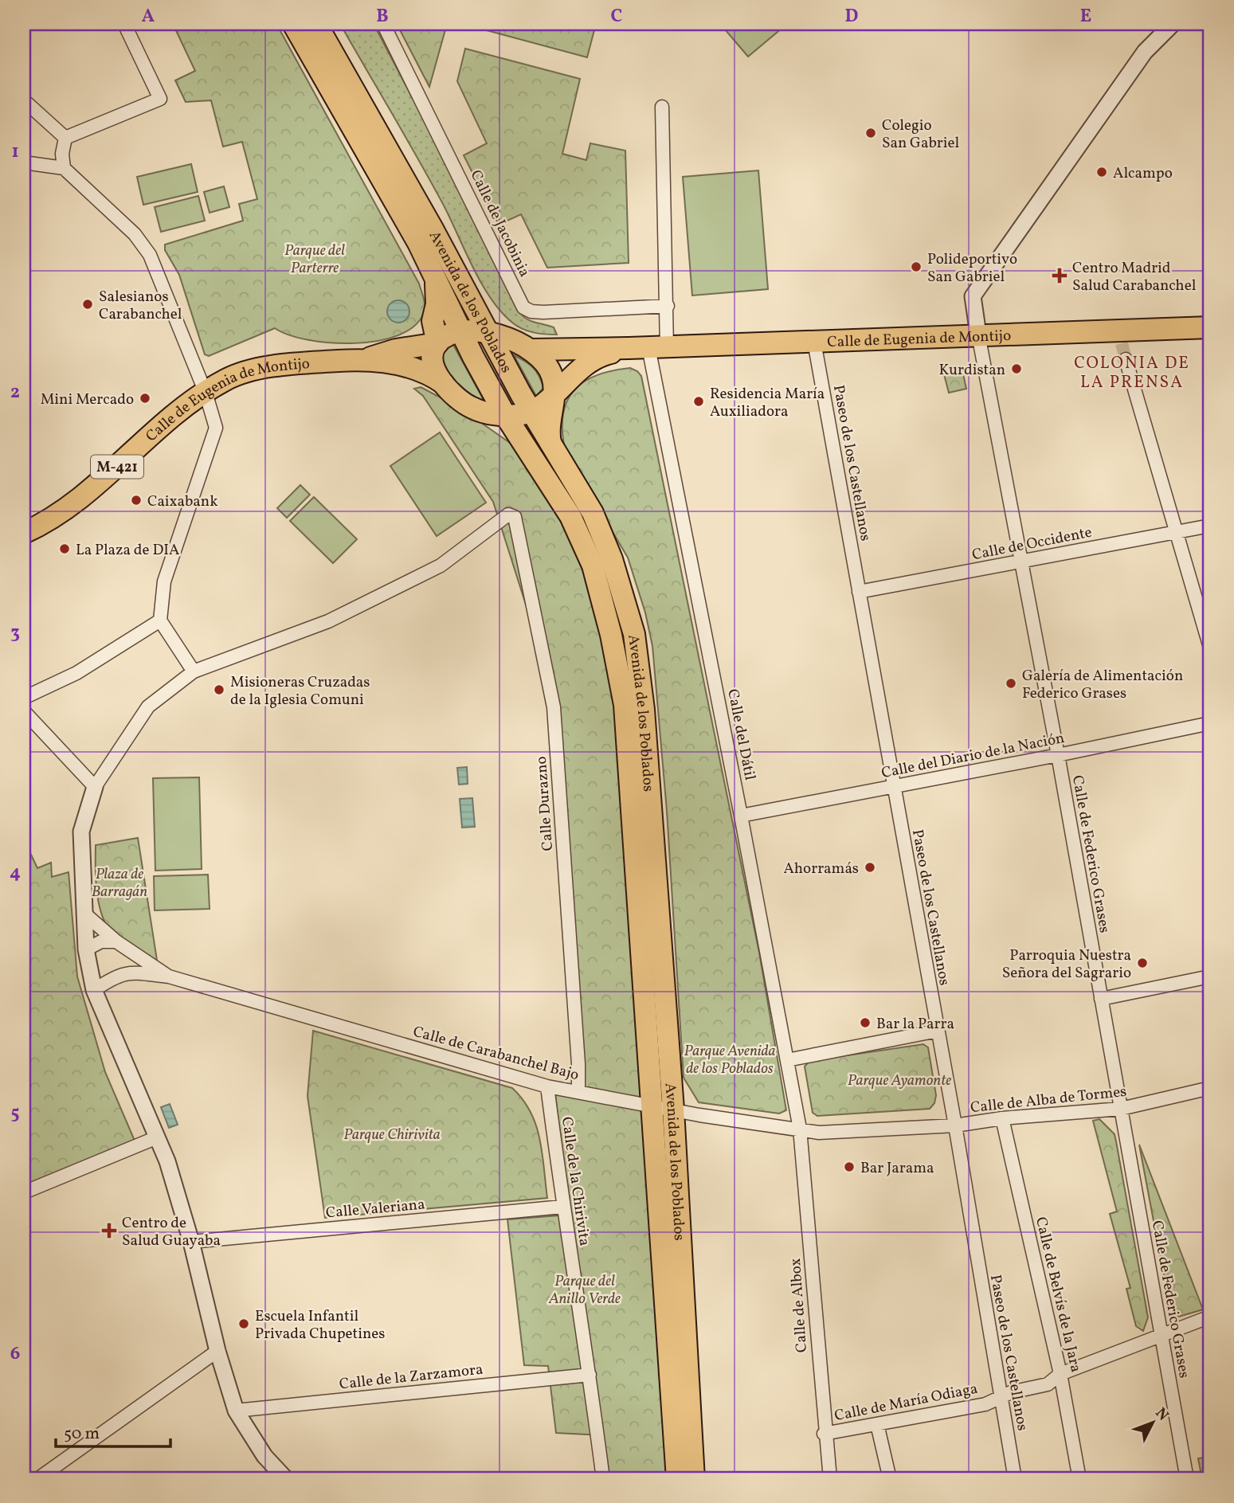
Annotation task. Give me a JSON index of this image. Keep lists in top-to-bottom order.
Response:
{
  "streets": {
    "main road": ["Avenida de los Poblados", "Calle de Eugenia de Montijo", "M-421"],
    "street": [
      "Calle de Jacobinia",
      "Paseo de los Castellanos",
      "Calle de Occidente",
      "Calle del Dátil",
      "Calle del Diario de la Nación",
      "Calle Durazno",
      "Calle de Federico Grases",
      "Calle de Carabanchel Bajo",
      "Calle de Alba de Tormes",
      "Calle de la Chirivita",
      "Calle Valeriana",
      "Calle de Belvís de la Jara",
      "Calle de Albox",
      "Calle de la Zarzamora",
      "Calle de María Odiaga"
    ]
  },
  "crossings": [
    ["Calle de Jacobinia", "Calle del Dátil"],
    ["Avenida de los Poblados", "Calle de Eugenia de Montijo"],
    ["Avenida de los Poblados", "Calle de Carabanchel Bajo"],
    ["Calle de Eugenia de Montijo", "Paseo de los Castellanos"],
    ["Calle de Eugenia de Montijo", "Calle del Dátil"],
    ["Calle de Eugenia de Montijo", "Calle de Federico Grases"],
    ["Paseo de los Castellanos", "Calle de Occidente"],
    ["Paseo de los Castellanos", "Calle del Diario de la Nación"],
    ["Paseo de los Castellanos", "Calle de Carabanchel Bajo"],
    ["Paseo de los Castellanos", "Calle de Alba de Tormes"],
    ["Paseo de los Castellanos", "Calle de María Odiaga"],
    ["Calle de Occidente", "Calle de Federico Grases"],
    ["Calle del Dátil", "Calle del Diario de la Nación"],
    ["Calle del Dátil", "Calle de Carabanchel Bajo"],
    ["Calle del Dátil", "Calle de Albox"],
    ["Calle del Diario de la Nación", "Calle de Federico Grases"],
    ["Calle Durazno", "Calle de Carabanchel Bajo"],
    ["Calle de Federico Grases", "Calle de Alba de Tormes"],
    ["Calle de Federico Grases", "Calle de María Odiaga"],
    ["Calle de Carabanchel Bajo", "Calle de Alba de Tormes"],
    ["Calle de Carabanchel Bajo", "Calle de la Chirivita"],
    ["Calle de Carabanchel Bajo", "Calle de Albox"],
    ["Calle de Alba de Tormes", "Calle de Belvís de la Jara"],
    ["Calle de la Chirivita", "Calle Valeriana"],
    ["Calle de la Chirivita", "Calle de la Zarzamora"],
    ["Calle de Belvís de la Jara", "Calle de María Odiaga"],
    ["Calle de Albox", "Calle de María Odiaga"]
  ],
  "districts": ["COLONIA DE LA PRENSA"],
  "parks": [
    "Parque del Parterre",
    "Plaza de Barragán",
    "Parque Avenida de los Poblados",
    "Parque Ayamonte",
    "Parque Chirivita",
    "Parque del Anillo Verde"
  ],
  "places": {
    "other": [
      "Colegio San Gabriel",
      "Alcampo",
      "Polideportivo San Gabriel",
      "Salesianos Carabanchel",
      "Kurdistan",
      "Mini Mercado",
      "Residencia María Auxiliadora",
      "Caixabank",
      "La Plaza de DIA",
      "Galería de Alimentación Federico Grases",
      "Misioneras Cruzadas de la Iglesia Comuni",
      "Ahorramás",
      "Parroquia Nuestra Señora del Sagrario",
      "Bar la Parra",
      "Bar Jarama",
      "Escuela Infantil Privada Chupetines"
    ],
    "health": ["Centro Madrid Salud Carabanchel", "Centro de Salud Guayaba"]
  },
  "scale_bar": "50 m",
  "north": "top right",
  "grid": {
    "columns": [
      "A",
      "B",
      "C",
      "D",
      "E"
    ],
    "rows": [
      "1",
      "2",
      "3",
      "4",
      "5",
      "6"
    ]
  }
}
